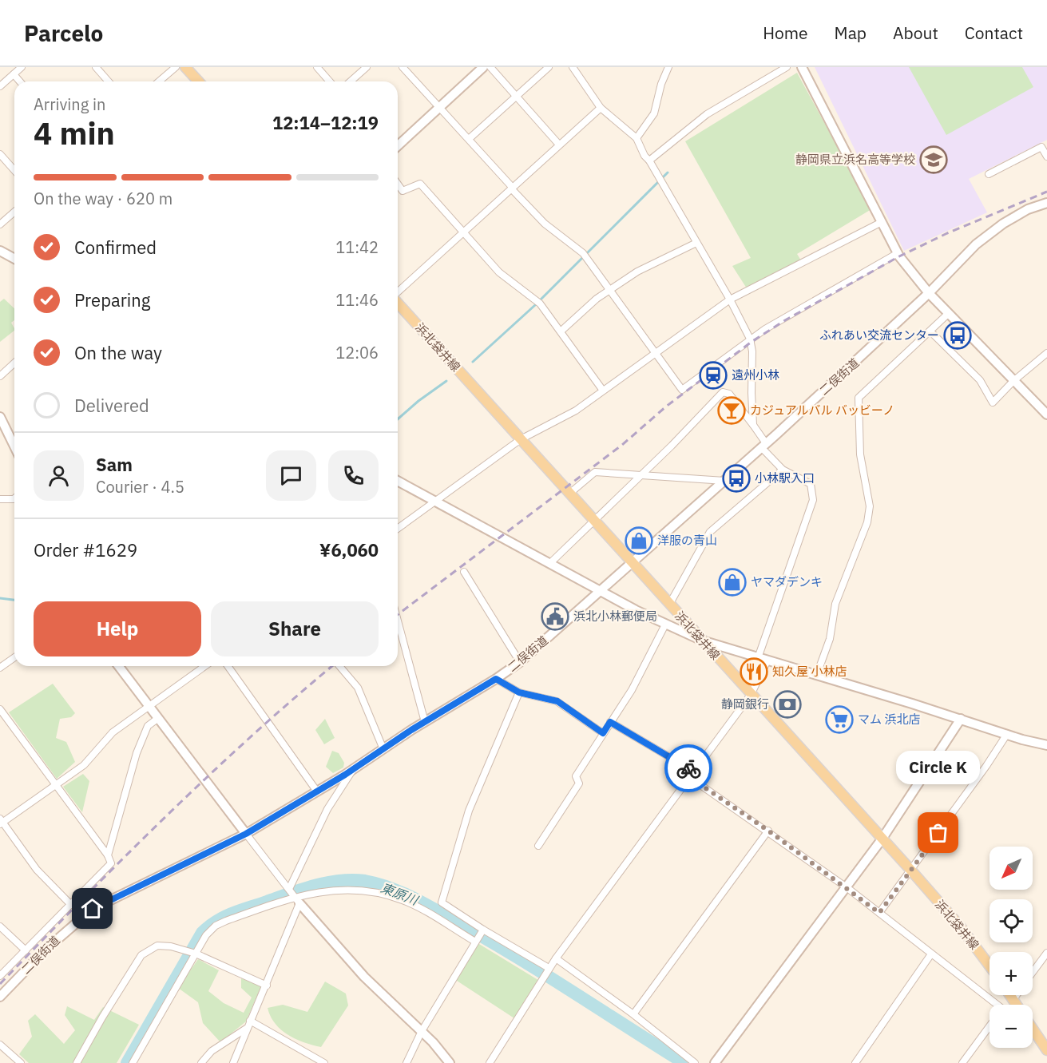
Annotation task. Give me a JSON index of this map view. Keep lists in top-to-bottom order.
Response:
{
  "streets": {
    "main road": ["浜北袋井線"],
    "street": ["二俣街道"]
  },
  "crossings": [
    ["浜北袋井線", "二俣街道"]
  ],
  "water": ["東原川"],
  "places": {
    "school or university": ["静岡県立浜名高等学校"],
    "bus stop": ["ふれあい交流センター", "小林駅入口"],
    "station": ["遠州小林"],
    "bar": ["カジュアルバル バッビーノ"],
    "shop": ["洋服の青山", "ヤマダデンキ"],
    "public building": ["浜北小林郵便局"],
    "restaurant": ["知久屋 小林店"],
    "bank": ["静岡銀行"],
    "supermarket": ["マム 浜北店"],
    "other": ["Circle K"]
  },
  "north": "bottom left",
  "page": {
    "header": "Parcelo",
    "nav": [
      "Home",
      "Map",
      "About",
      "Contact"
    ],
    "heading": ["4 min", "Arriving in", "12:14–12:19"],
    "panel": [
      "Sam",
      "Courier · 4.5",
      "Order #1629",
      "¥6,060"
    ],
    "bar": "On the way · 620 m",
    "list": [
      ["Confirmed", "11:42"],
      ["Preparing", "11:46"],
      ["On the way", "12:06"],
      "Delivered"
    ],
    "buttons": ["Help", "Share"],
    "bubble": "Circle K",
    "map_buttons": ["+", "−"]
  }
}
